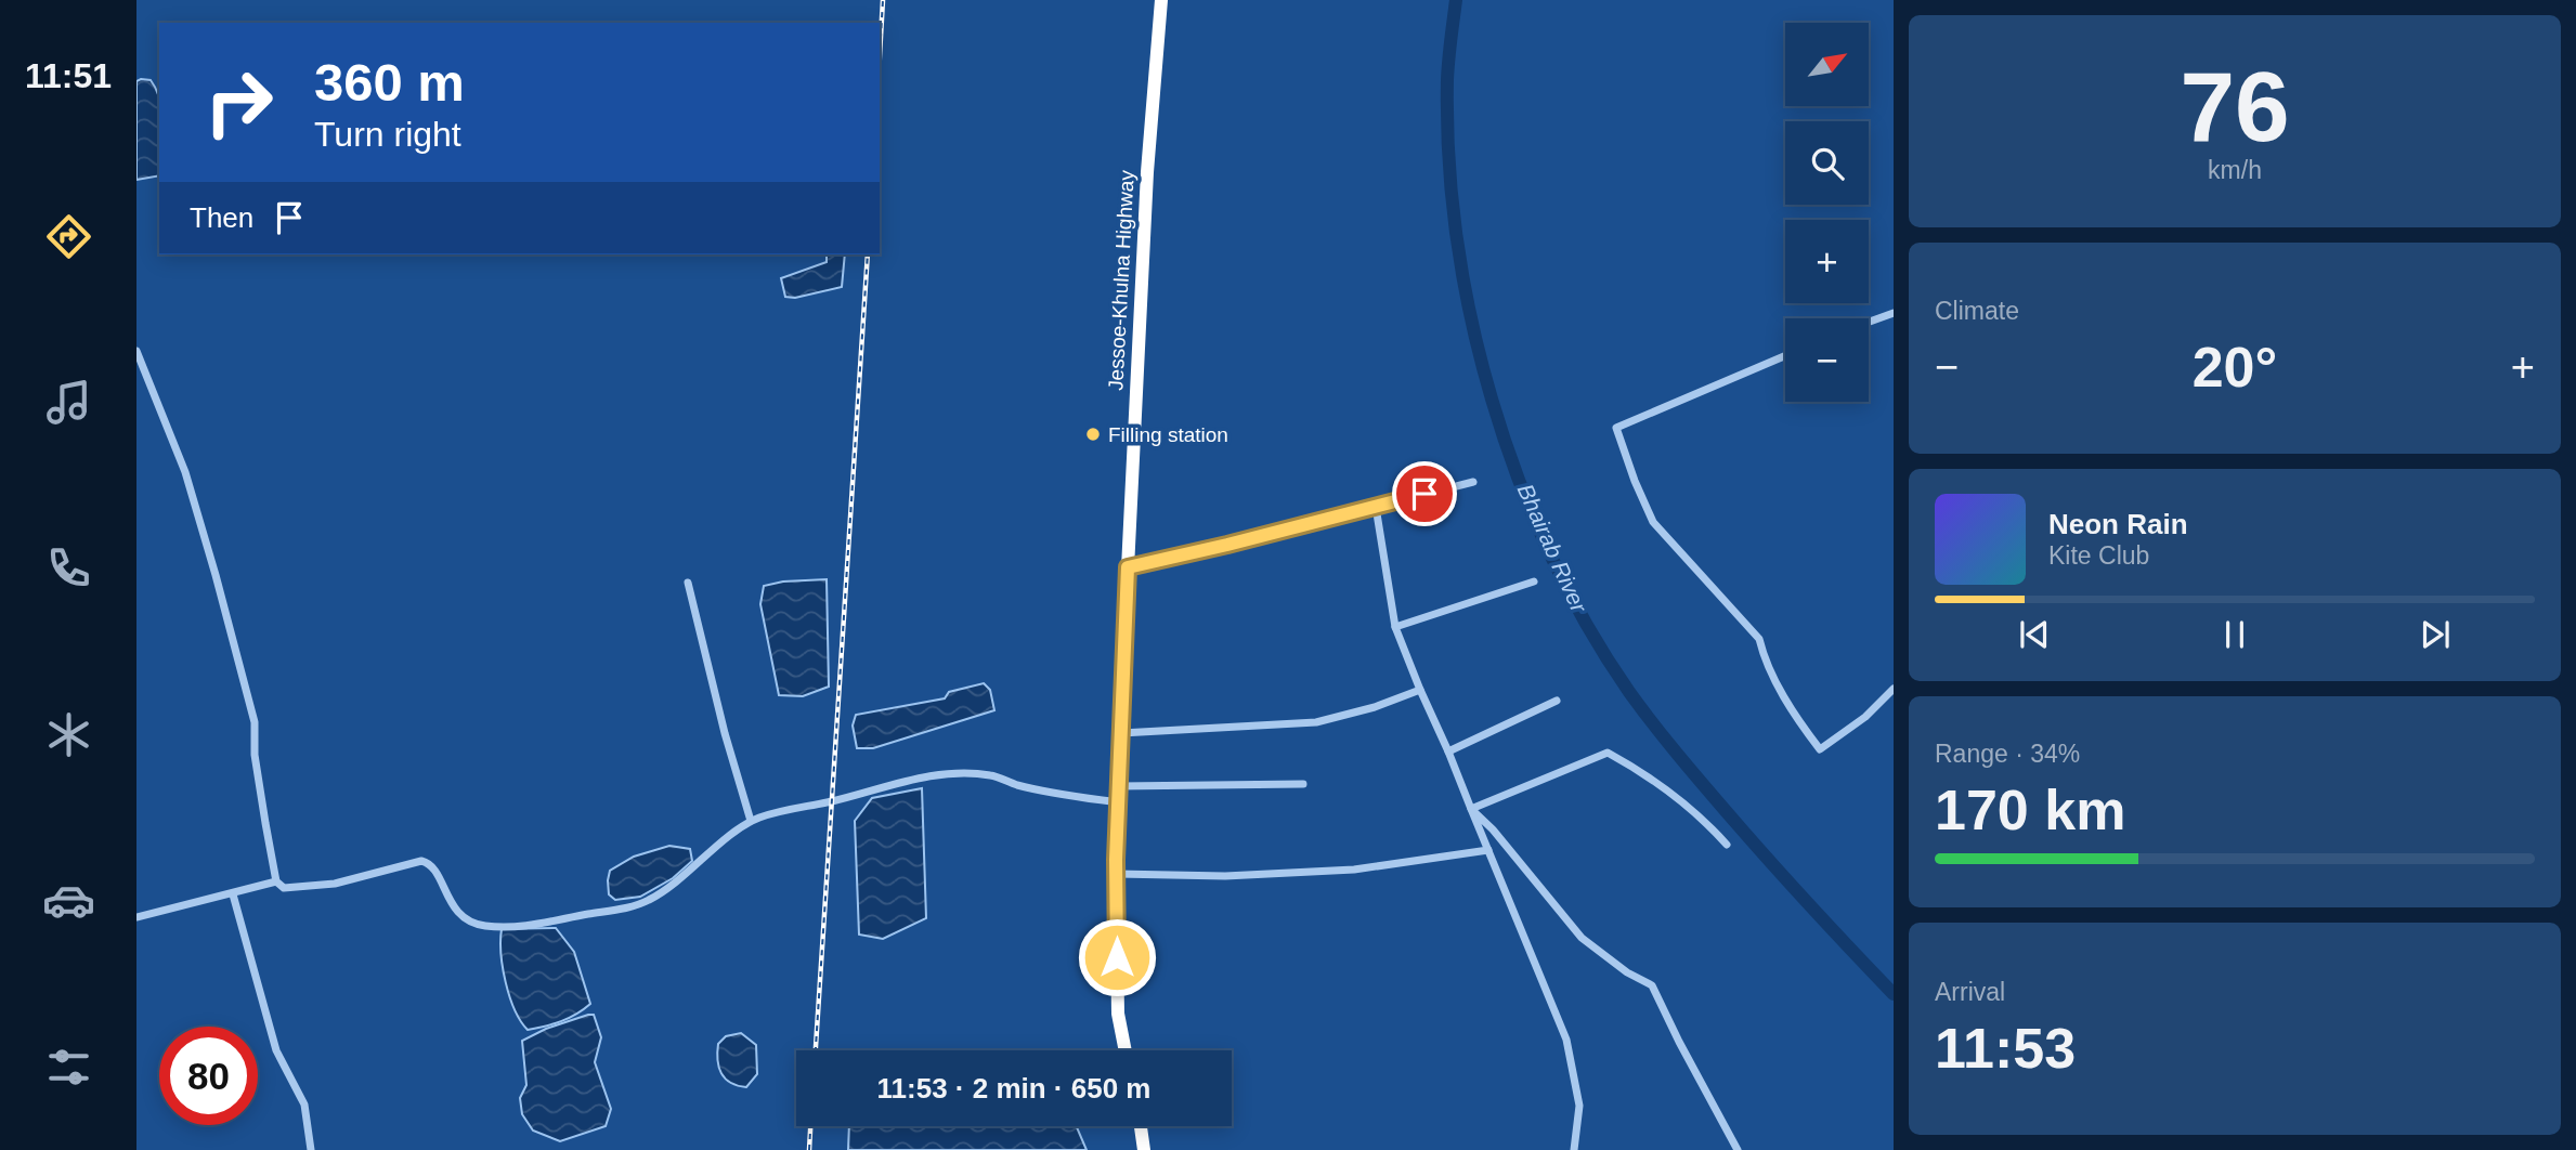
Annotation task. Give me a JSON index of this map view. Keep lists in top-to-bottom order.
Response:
{
  "streets": {
    "highway": ["Jessoe-Khulna Highway"]
  },
  "water": ["Bhairab River"],
  "places": ["Filling station"],
  "north": "top right",
  "page": {
    "tabs": "11:51",
    "tile": [
      ["76", "km/h"],
      "Climate",
      ["Range · 34%", "170 km"],
      ["Arrival", "11:53"]
    ],
    "map_buttons": ["+", "−"],
    "turn": ["360 m", "Turn right"],
    "then": "Then",
    "heat": ["−", "20°", "+"],
    "song": ["Neon Rain", "Kite Club"],
    "limit": "80",
    "trip": "11:53 · 2 min · 650 m"
  }
}
